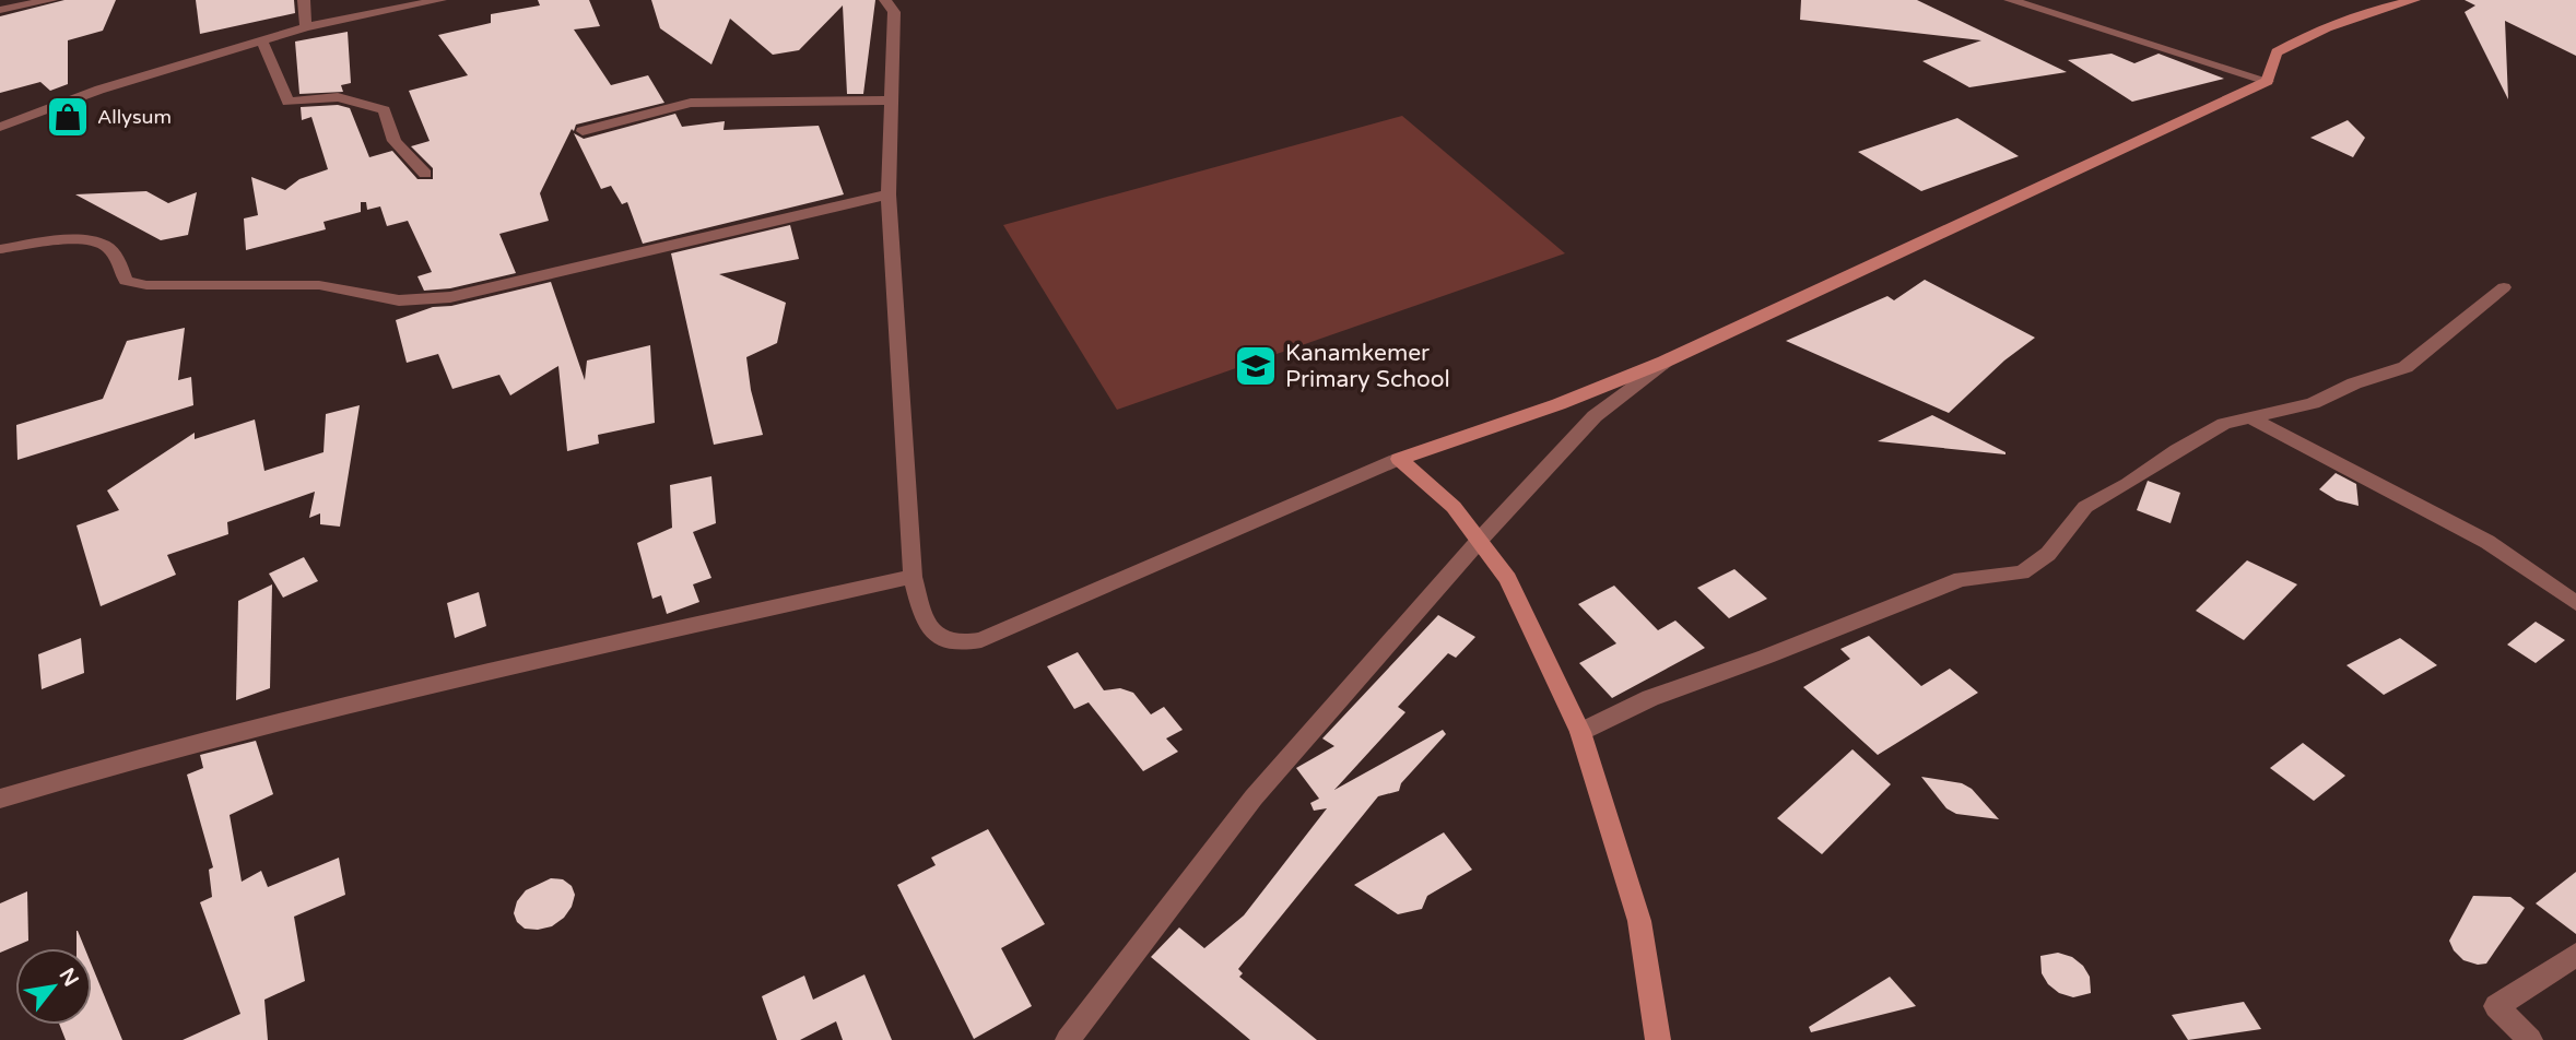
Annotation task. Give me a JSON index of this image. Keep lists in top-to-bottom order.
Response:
{
  "places": {
    "shop": ["Allysum"],
    "school or university": ["Kanamkemer Primary School"]
  },
  "north": "top right"
}
